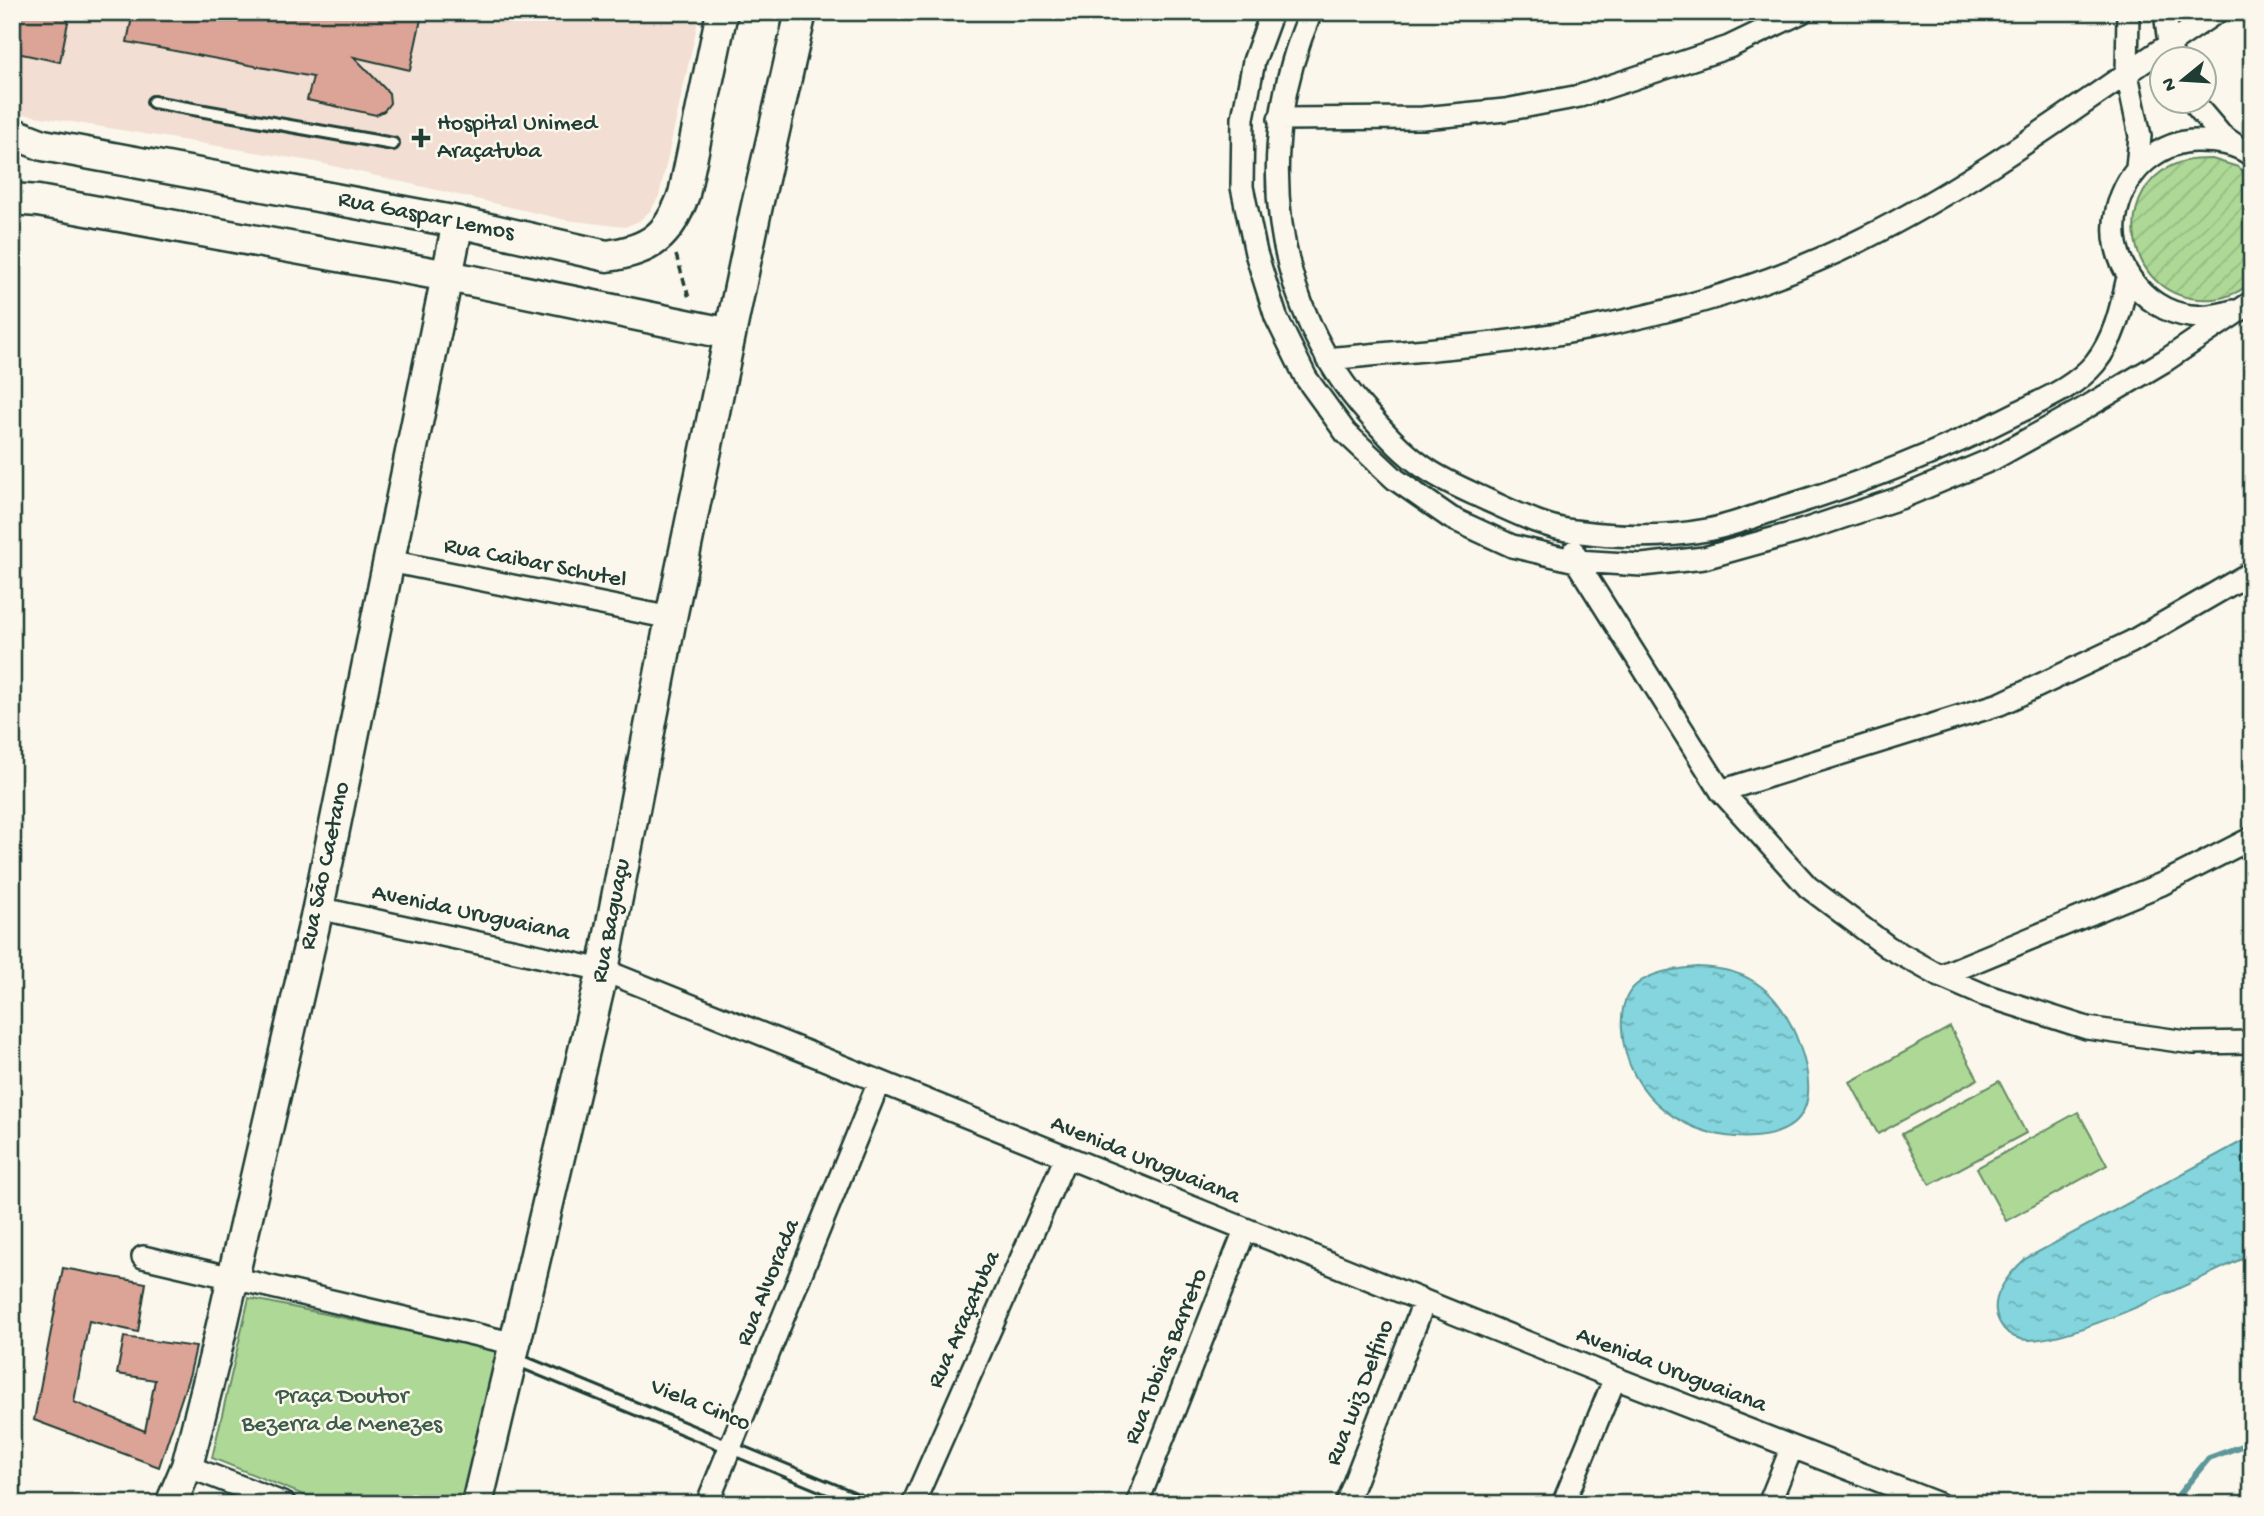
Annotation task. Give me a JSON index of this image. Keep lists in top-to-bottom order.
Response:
{
  "streets": {
    "main road": ["Rua Gaspar Lemos", "Rua São Caetano", "Rua Baguaçu"],
    "street": [
      "Rua Caibar Schutel",
      "Avenida Uruguaiana",
      "Rua Alvorada",
      "Rua Araçatuba",
      "Rua Tobias Barreto",
      "Rua Luiz Delfino",
      "Viela Cinco"
    ]
  },
  "crossings": [
    ["Rua Gaspar Lemos", "Rua São Caetano"],
    ["Rua Caibar Schutel", "Rua São Caetano"],
    ["Rua Caibar Schutel", "Rua Baguaçu"],
    ["Rua São Caetano", "Avenida Uruguaiana"],
    ["Rua São Caetano", "Viela Cinco"],
    ["Avenida Uruguaiana", "Rua Baguaçu"],
    ["Avenida Uruguaiana", "Rua Alvorada"],
    ["Avenida Uruguaiana", "Rua Araçatuba"],
    ["Avenida Uruguaiana", "Rua Tobias Barreto"],
    ["Avenida Uruguaiana", "Rua Luiz Delfino"],
    ["Rua Baguaçu", "Viela Cinco"],
    ["Rua Alvorada", "Viela Cinco"]
  ],
  "parks": ["Praça Doutor Bezerra de Menezes"],
  "places": {
    "health": ["Hospital Unimed Araçatuba"]
  },
  "north": "left"
}
